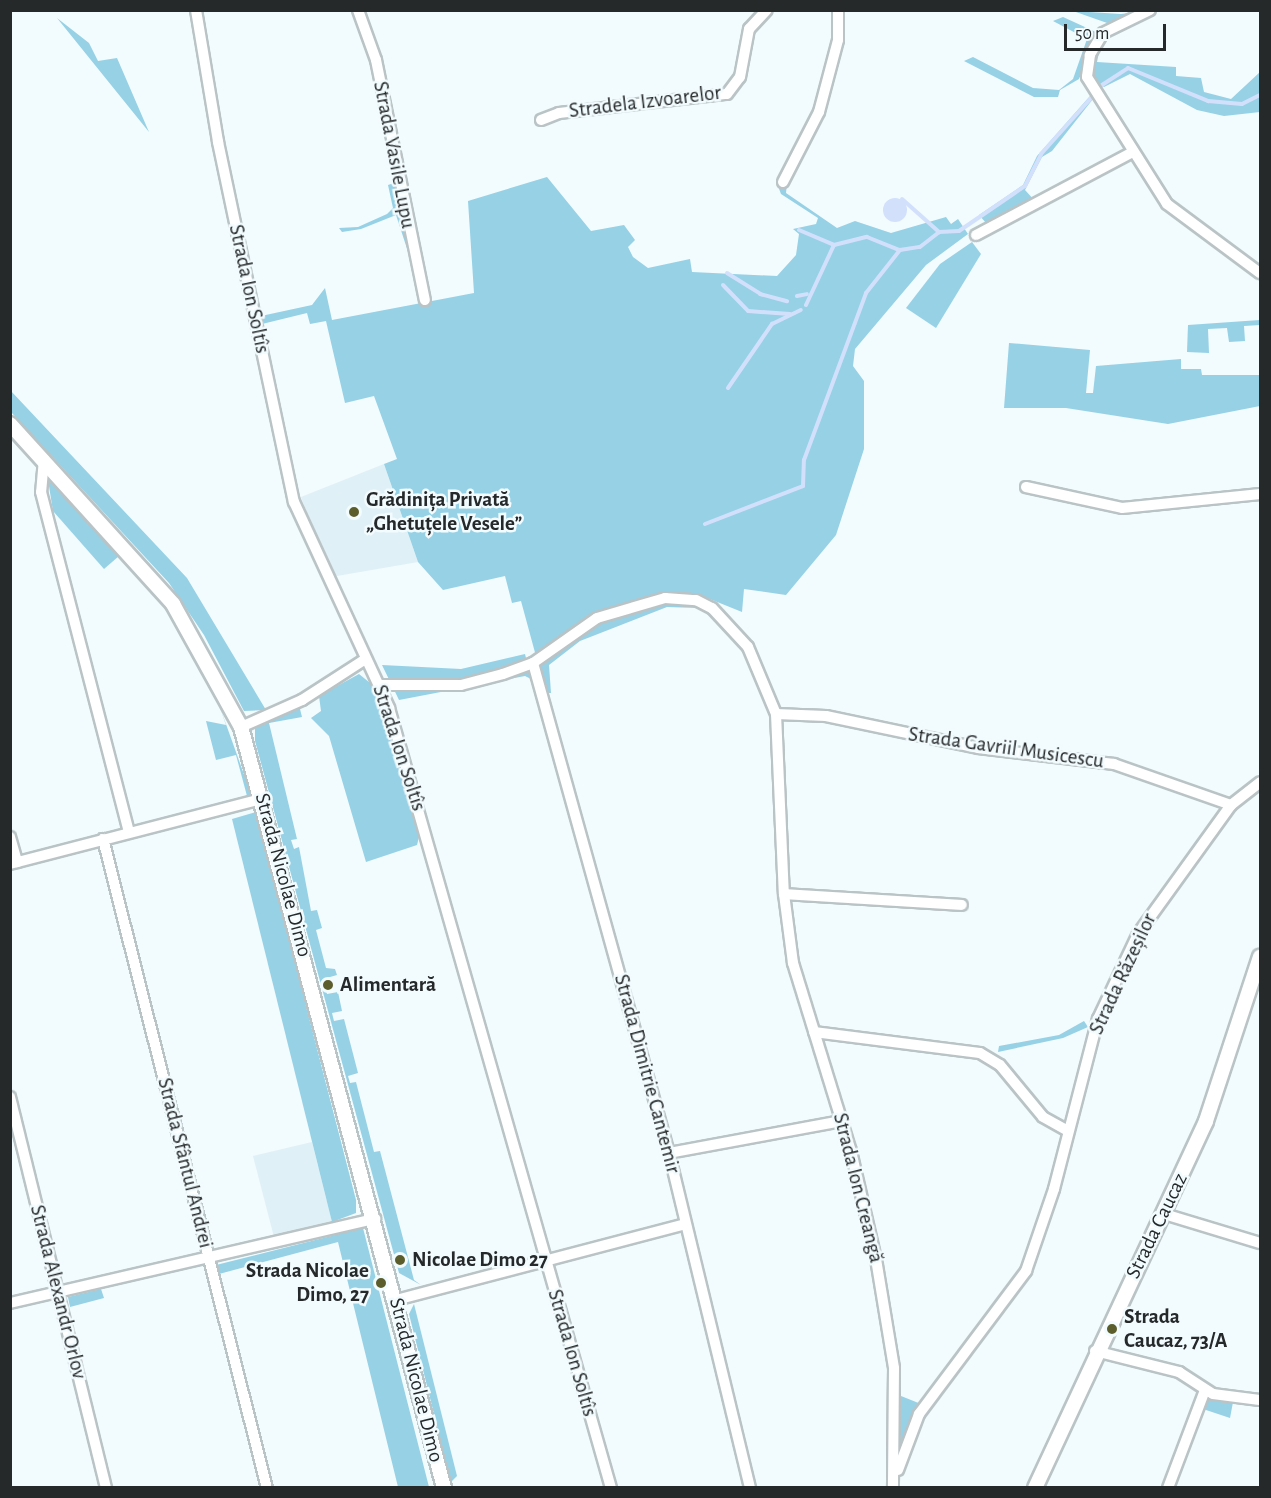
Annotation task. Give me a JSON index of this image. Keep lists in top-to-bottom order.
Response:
{
  "streets": {
    "street": [
      "Stradela Izvoarelor",
      "Strada Vasile Lupu",
      "Strada Ion Soltîs",
      "Strada Gavriil Musicescu",
      "Strada Nicolae Dimo",
      "Strada Răzeșilor",
      "Strada Dimitrie Cantemir",
      "Strada Sfântul Andrei",
      "Strada Ion Creangă",
      "Strada Caucaz",
      "Strada Alexandr Orlov"
    ]
  },
  "crossings": [
    ["Strada Ion Soltîs", "Strada Ion Creangă"],
    ["Strada Gavriil Musicescu", "Strada Răzeșilor"],
    ["Strada Gavriil Musicescu", "Strada Ion Creangă"],
    ["Strada Răzeșilor", "Strada Ion Creangă"],
    ["Strada Dimitrie Cantemir", "Strada Ion Creangă"]
  ],
  "places": [
    "Grădinița Privată „Ghetuțele Vesele”",
    "Alimentară",
    "Nicolae Dimo 27",
    "Strada Nicolae Dimo, 27",
    "Strada Caucaz, 73/A"
  ],
  "scale_bar": "50 m"
}
